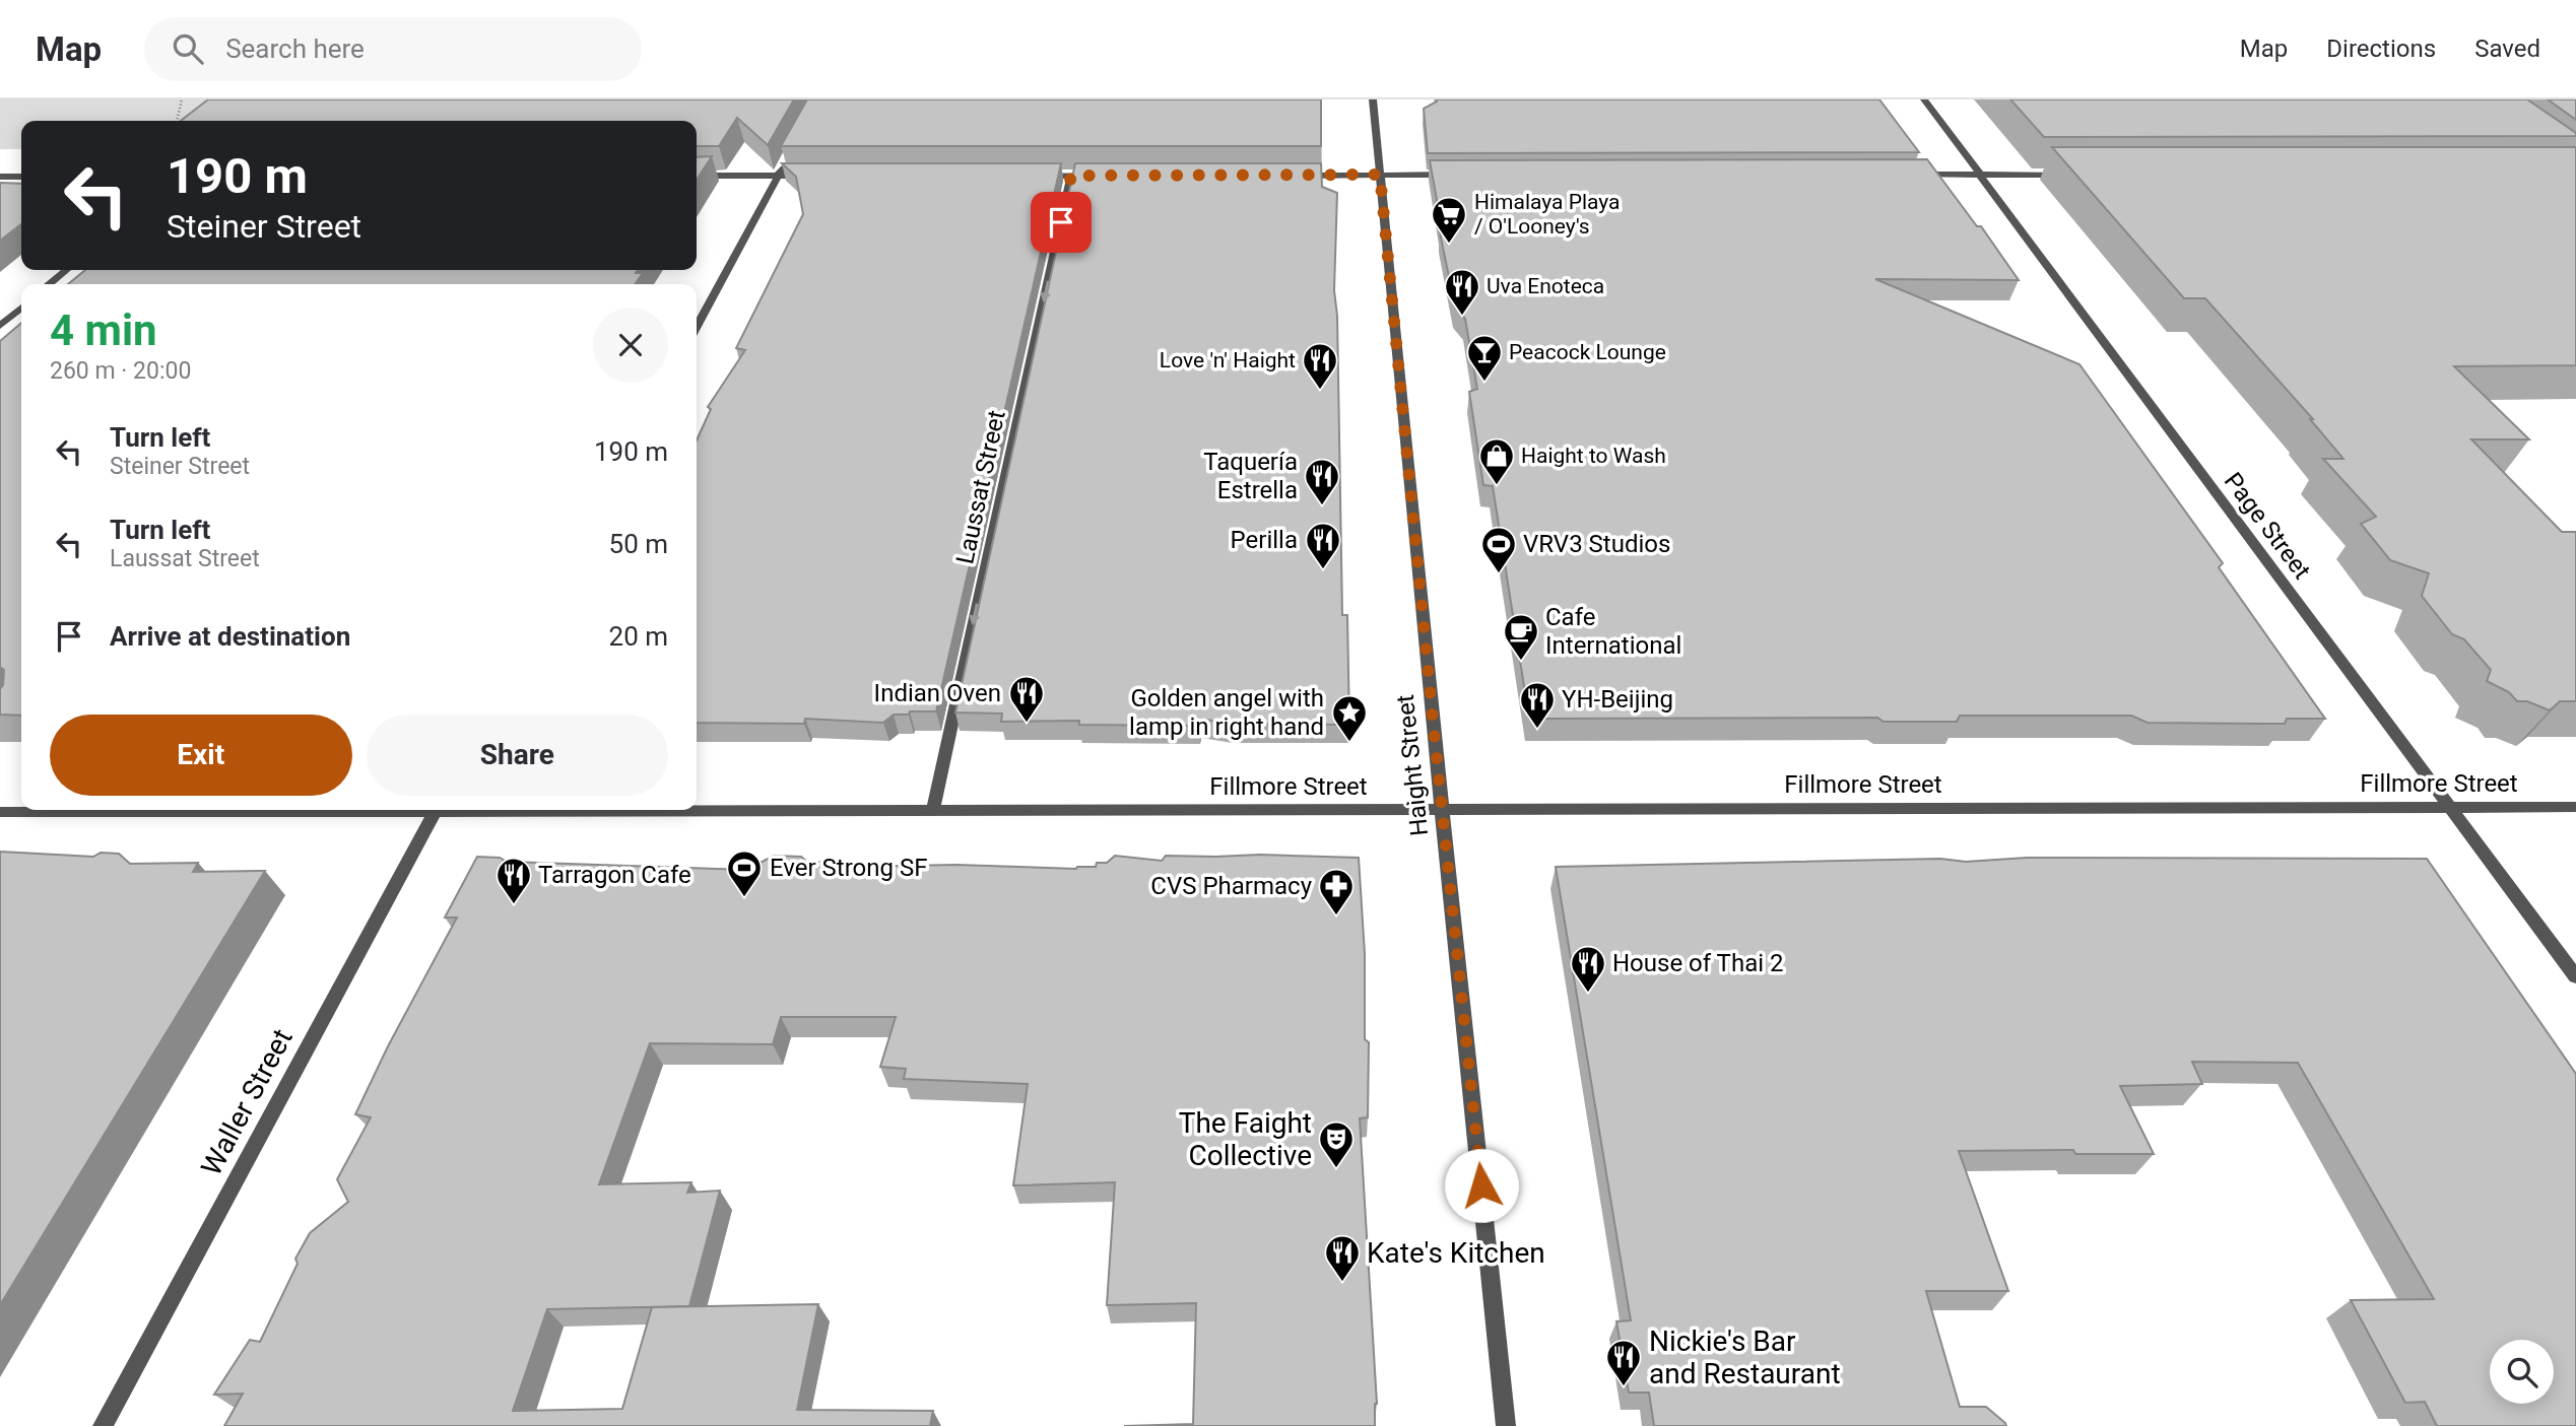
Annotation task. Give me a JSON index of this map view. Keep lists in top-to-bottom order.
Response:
{
  "streets": {
    "street": [
      "Laussat Street",
      "Page Street",
      "Haight Street",
      "Fillmore Street",
      "Waller Street"
    ]
  },
  "crossings": [
    ["Laussat Street", "Fillmore Street"],
    ["Page Street", "Fillmore Street"],
    ["Haight Street", "Fillmore Street"]
  ],
  "one_way": ["Laussat Street"],
  "places": {
    "supermarket": ["Himalaya Playa / O'Looney's"],
    "restaurant": [
      "Uva Enoteca",
      "Love 'n' Haight",
      "Taquería Estrella",
      "Perilla",
      "Indian Oven",
      "YH-Beijing",
      "Tarragon Cafe",
      "House of Thai 2",
      "Kate's Kitchen",
      "Nickie's Bar and Restaurant"
    ],
    "bar": ["Peacock Lounge"],
    "shop": ["Haight to Wash"],
    "sports": ["VRV3 Studios", "Ever Strong SF"],
    "cafe": ["Cafe International"],
    "place": ["Golden angel with lamp in right hand"],
    "pharmacy": ["CVS Pharmacy"],
    "theatre": ["The Faight Collective"]
  },
  "page": {
    "header": "Map",
    "search": "Search here",
    "nav": ["Map", "Directions", "Saved"],
    "turn": ["190 m", "Steiner Street"],
    "heading": ["4 min", "260 m · 20:00"],
    "list": [
      {
        "name": "Turn left",
        "note": "Steiner Street",
        "value": "190 m"
      },
      {
        "name": "Turn left",
        "note": "Laussat Street",
        "value": "50 m"
      },
      {
        "name": "Arrive at destination",
        "value": "20 m"
      }
    ],
    "buttons": ["Exit", "Share"]
  }
}
